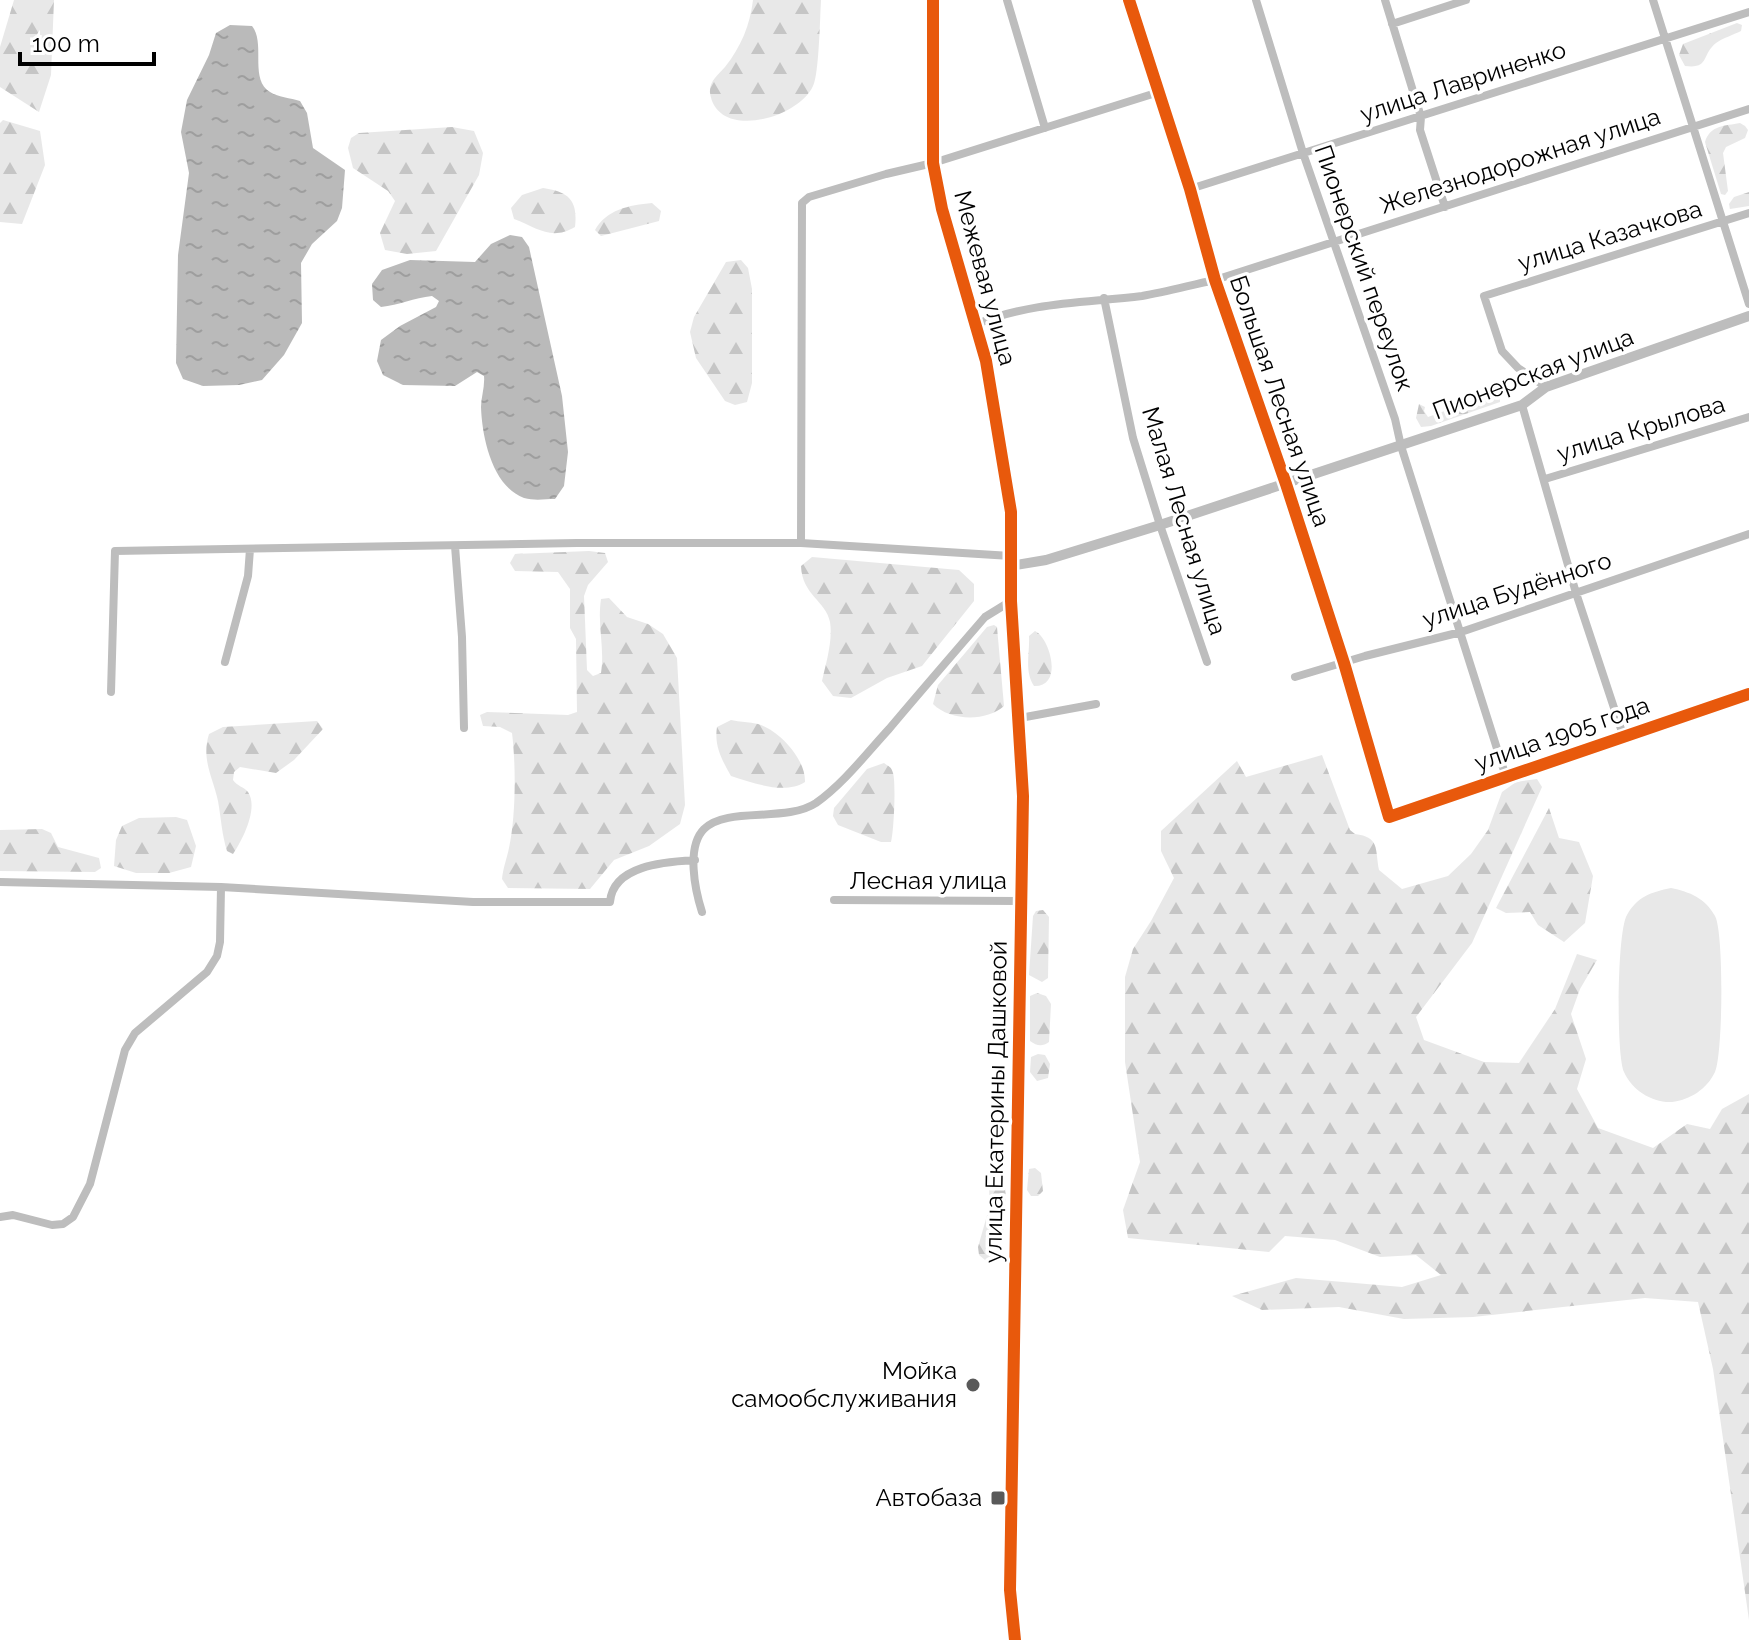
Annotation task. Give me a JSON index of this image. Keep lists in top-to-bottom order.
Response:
{
  "streets": {
    "street": [
      "улица Лавриненко",
      "Железнодорожная улица",
      "улица Казачкова",
      "Пионерский переулок",
      "Межевая улица",
      "Пионерская улица",
      "Большая Лесная улица",
      "улица Крылова",
      "Малая Лесная улица",
      "улица Будённого",
      "улица 1905 года",
      "Лесная улица",
      "улица Екатерины Дашковой"
    ]
  },
  "crossings": [
    ["улица Лавриненко", "Пионерский переулок"],
    ["улица Лавриненко", "Большая Лесная улица"],
    ["Железнодорожная улица", "Пионерский переулок"],
    ["Железнодорожная улица", "Межевая улица"],
    ["Железнодорожная улица", "Большая Лесная улица"],
    ["Железнодорожная улица", "Малая Лесная улица"],
    ["улица Казачкова", "Пионерская улица"],
    ["Пионерский переулок", "Пионерская улица"],
    ["Пионерский переулок", "улица Будённого"],
    ["Пионерский переулок", "улица 1905 года"],
    ["Межевая улица", "Пионерская улица"],
    ["Межевая улица", "улица Екатерины Дашковой"],
    ["Пионерская улица", "Большая Лесная улица"],
    ["Пионерская улица", "Малая Лесная улица"],
    ["Пионерская улица", "улица Екатерины Дашковой"],
    ["Большая Лесная улица", "улица Будённого"],
    ["Большая Лесная улица", "улица 1905 года"],
    ["Лесная улица", "улица Екатерины Дашковой"]
  ],
  "places": {
    "other": ["Мойка самообслуживания"],
    "transit": ["Автобаза"]
  },
  "scale_bar": "100 m"
}
